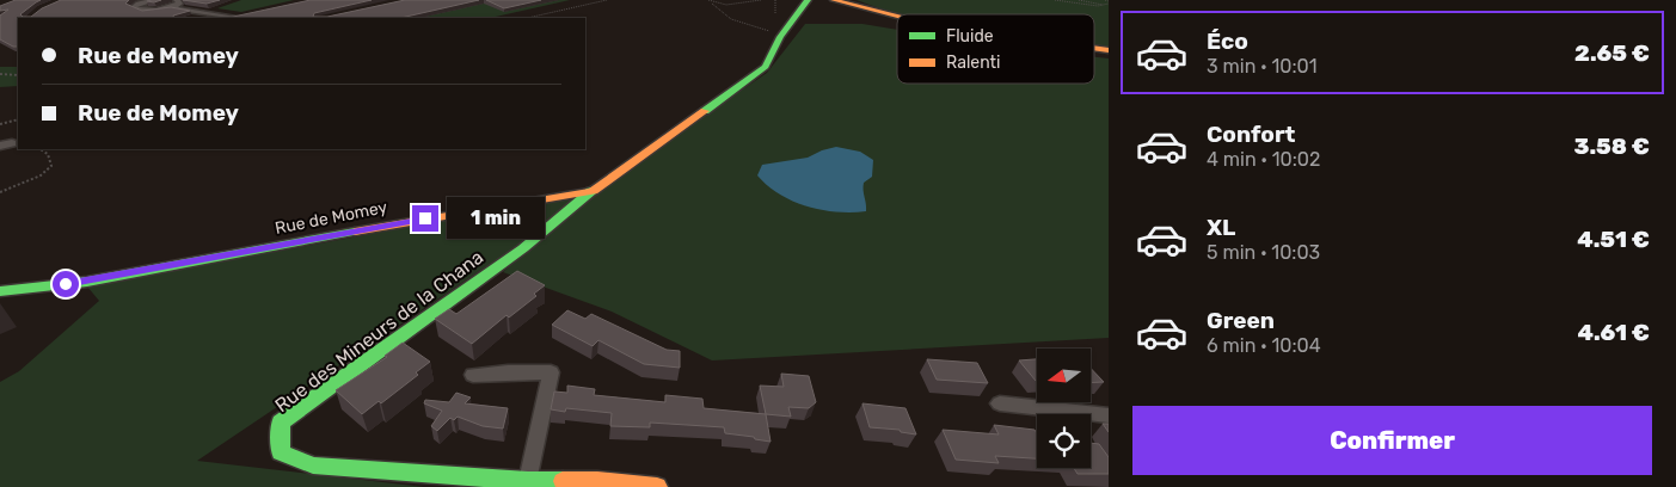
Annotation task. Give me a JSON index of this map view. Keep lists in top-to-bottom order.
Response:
{
  "streets": {
    "street": ["Rue de Momey", "Rue des Mineurs de la Chana"]
  },
  "crossings": [
    ["Rue de Momey", "Rue des Mineurs de la Chana"]
  ],
  "legend": ["Fluide", "Ralenti"],
  "north": "left",
  "page": {
    "list": [
      {
        "name": "Éco",
        "note": "3 min · 10:01",
        "value": "2.65 €"
      },
      {
        "name": "Confort",
        "note": "4 min · 10:02",
        "value": "3.58 €"
      },
      {
        "name": "XL",
        "note": "5 min · 10:03",
        "value": "4.51 €"
      },
      {
        "name": "Green",
        "note": "6 min · 10:04",
        "value": "4.61 €"
      }
    ],
    "banner": ["Rue de Momey", "Rue de Momey"],
    "bubble": "1 min",
    "buttons": "Confirmer"
  }
}
